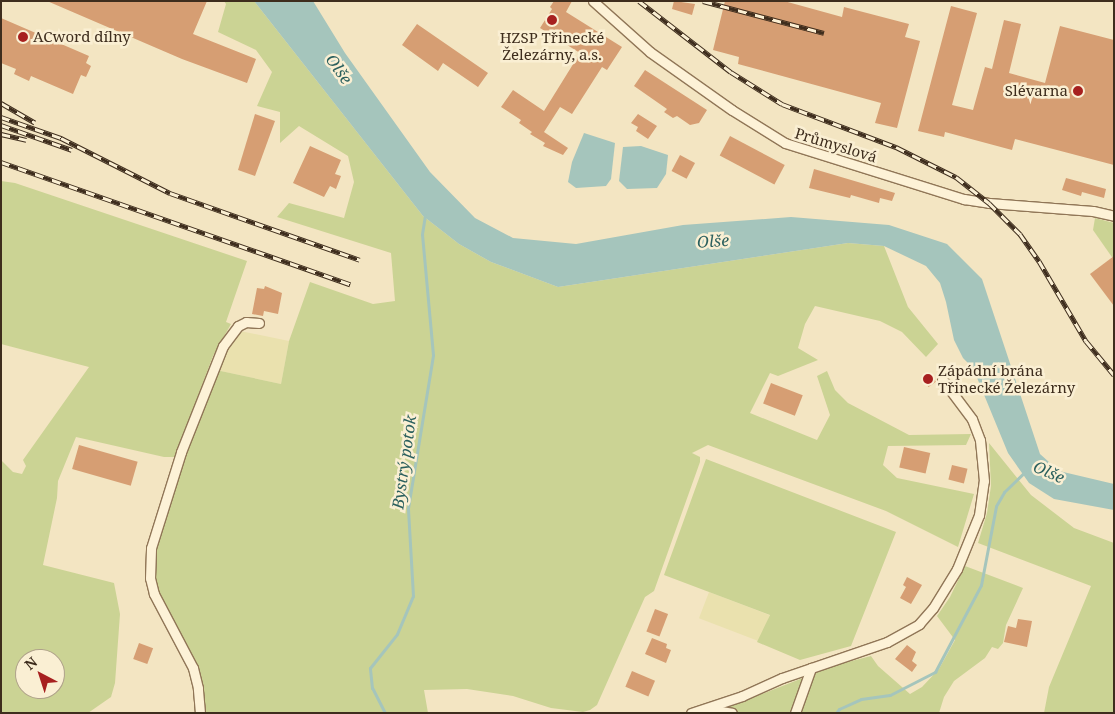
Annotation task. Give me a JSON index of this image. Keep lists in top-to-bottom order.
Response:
{
  "streets": {
    "street": ["Průmyslová"]
  },
  "water": ["Olše", "Bystrý potok"],
  "places": [
    "HZSP Třinecké Železárny, a.s.",
    "ACword dílny",
    "Slévarna",
    "Zápádní brána Třinecké Železárny"
  ],
  "north": "top left"
}
